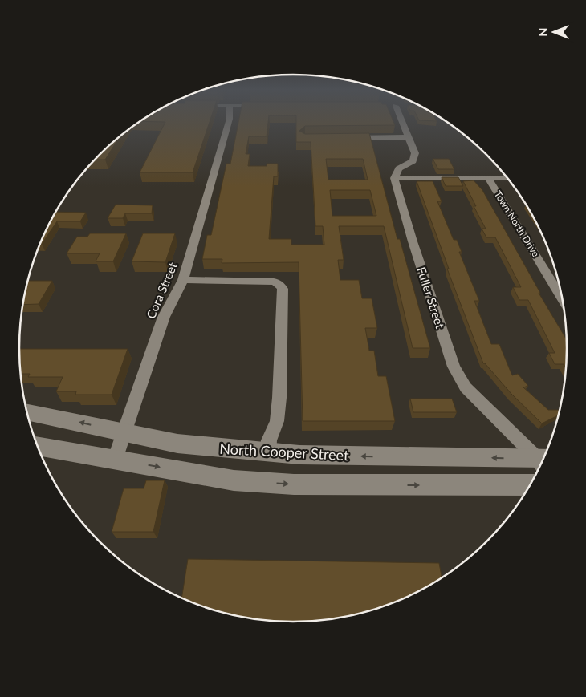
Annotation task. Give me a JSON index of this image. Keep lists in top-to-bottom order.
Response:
{
  "streets": {
    "main road": ["North Cooper Street"],
    "street": ["Town North Drive", "Cora Street", "Fuller Street"]
  },
  "crossings": [
    ["Cora Street", "North Cooper Street"]
  ],
  "north": "left"
}
